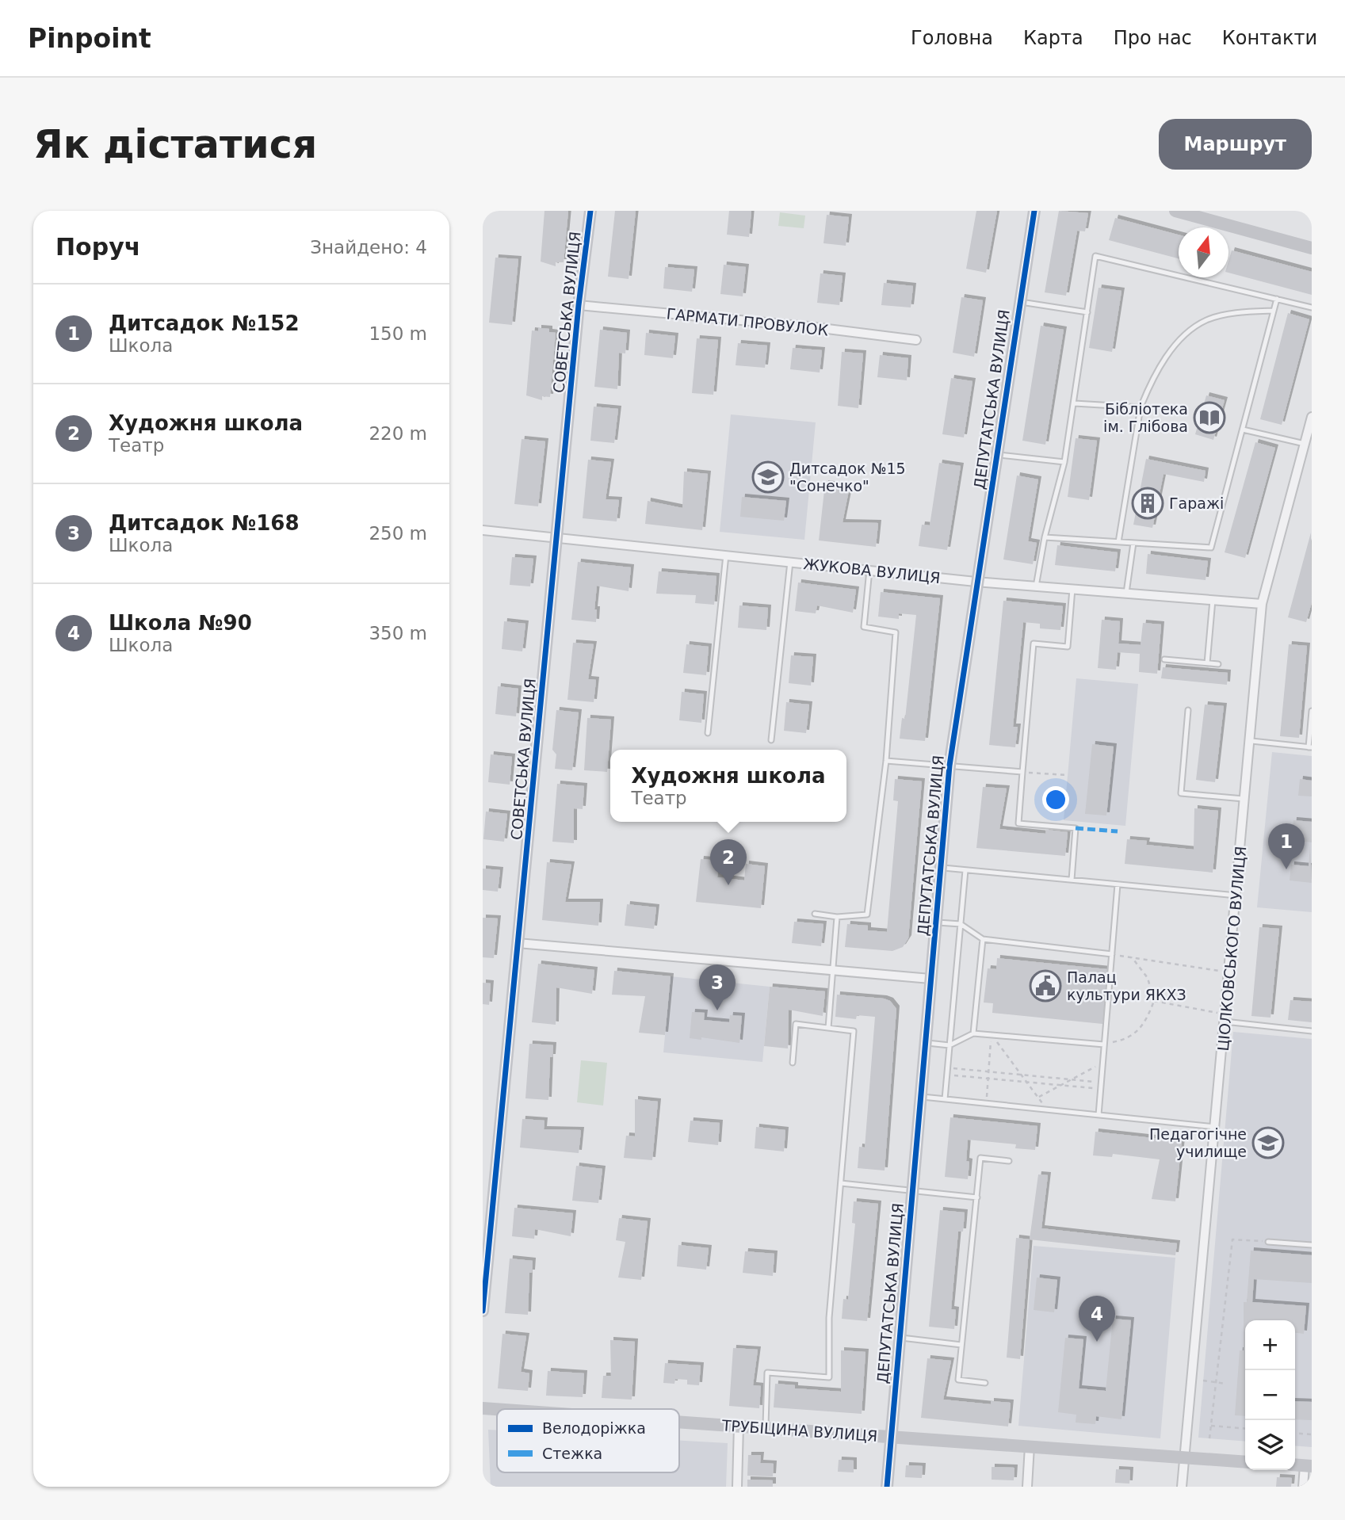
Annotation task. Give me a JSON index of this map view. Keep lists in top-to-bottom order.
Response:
{
  "streets": {
    "street": [
      "СОВЕТСЬКА ВУЛИЦЯ",
      "ГАРМАТИ ПРОВУЛОК",
      "ДЕПУТАТСЬКА ВУЛИЦЯ",
      "ЖУКОВА ВУЛИЦЯ",
      "ЦІОЛКОВСЬКОГО ВУЛИЦЯ",
      "ТРУБІЦИНА ВУЛИЦЯ"
    ]
  },
  "crossings": [
    ["СОВЕТСЬКА ВУЛИЦЯ", "ГАРМАТИ ПРОВУЛОК"],
    ["СОВЕТСЬКА ВУЛИЦЯ", "ЖУКОВА ВУЛИЦЯ"],
    ["ДЕПУТАТСЬКА ВУЛИЦЯ", "ЖУКОВА ВУЛИЦЯ"],
    ["ДЕПУТАТСЬКА ВУЛИЦЯ", "ТРУБІЦИНА ВУЛИЦЯ"],
    ["ЖУКОВА ВУЛИЦЯ", "ЦІОЛКОВСЬКОГО ВУЛИЦЯ"],
    ["ЦІОЛКОВСЬКОГО ВУЛИЦЯ", "ТРУБІЦИНА ВУЛИЦЯ"]
  ],
  "places": {
    "library": ["Бібліотека ім. Глібова"],
    "school or university": ["Дитсадок №15 \"Сонечко\"", "Педагогічне училище"],
    "building": ["Гаражі"],
    "public building": ["Палац культури ЯКХЗ"]
  },
  "legend": ["Велодоріжка", "Стежка"],
  "north": "top",
  "page": {
    "header": "Pinpoint",
    "nav": [
      "Головна",
      "Карта",
      "Про нас",
      "Контакти"
    ],
    "buttons": "Маршрут",
    "title": "Як дістатися",
    "heading": ["Поруч", "Знайдено: 4"],
    "list": [
      {
        "mark": "1",
        "name": "Дитсадок №152",
        "note": "Школа",
        "value": "150 m"
      },
      {
        "mark": "2",
        "name": "Художня школа",
        "note": "Театр",
        "value": "220 m"
      },
      {
        "mark": "3",
        "name": "Дитсадок №168",
        "note": "Школа",
        "value": "250 m"
      },
      {
        "mark": "4",
        "name": "Школа №90",
        "note": "Школа",
        "value": "350 m"
      }
    ],
    "popup": ["Художня школа", "Театр"],
    "pins": [
      "1",
      "2",
      "3",
      "4"
    ],
    "map_buttons": ["+", "−"]
  }
}
